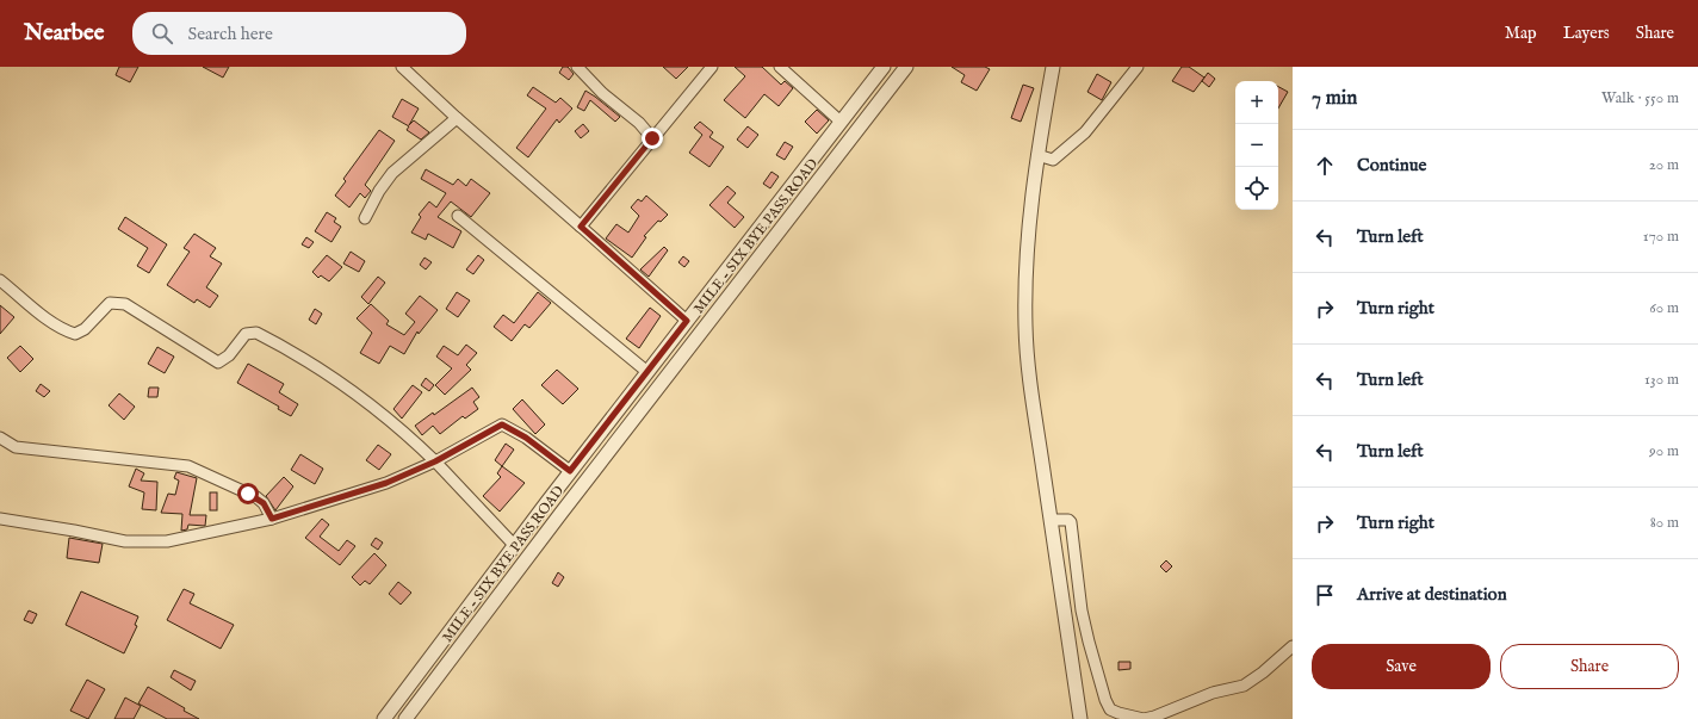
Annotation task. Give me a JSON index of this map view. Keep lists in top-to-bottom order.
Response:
{
  "streets": {
    "street": ["MILE - SIX BYE PASS ROAD"]
  },
  "page": {
    "header": "Nearbee",
    "search": "Search here",
    "nav": ["Map", "Layers", "Share"],
    "heading": ["7 min", "Walk · 550 m"],
    "map_buttons": ["+", "−"],
    "list": [
      ["Continue", "20 m"],
      ["Turn left", "170 m"],
      ["Turn right", "60 m"],
      ["Turn left", "130 m"],
      ["Turn left", "90 m"],
      ["Turn right", "80 m"],
      "Arrive at destination"
    ],
    "buttons": ["Save", "Share"]
  }
}
